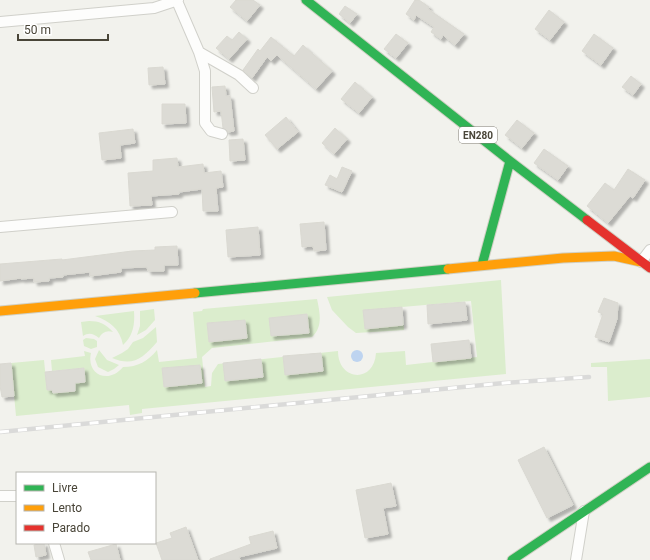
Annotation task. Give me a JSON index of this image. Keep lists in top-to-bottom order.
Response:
{
  "streets": {
    "main road": ["EN280"]
  },
  "legend": ["Livre", "Lento", "Parado"],
  "scale_bar": "50 m"
}
